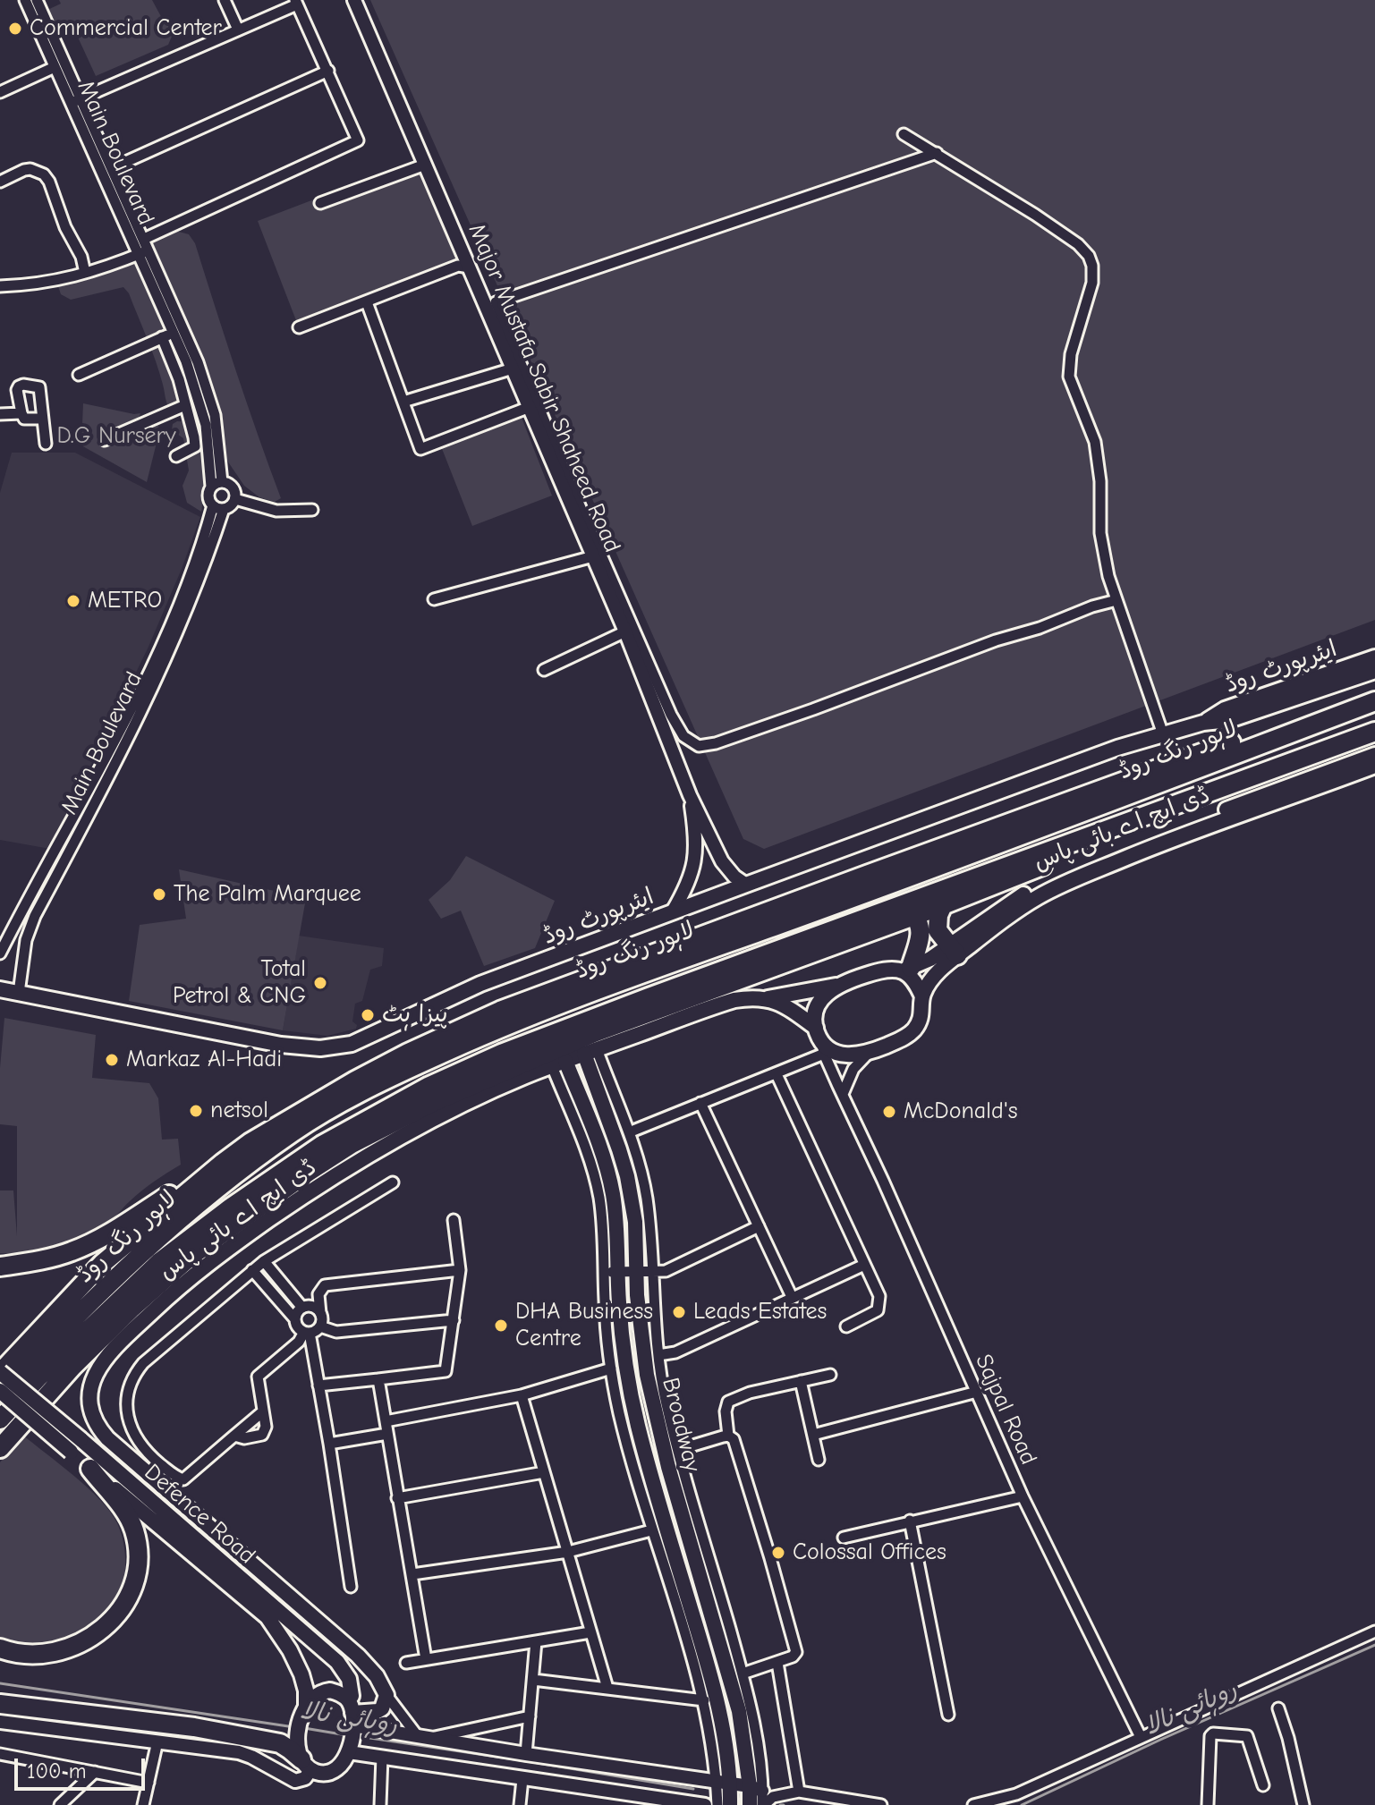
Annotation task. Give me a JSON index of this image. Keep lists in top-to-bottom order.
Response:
{
  "streets": {
    "highway": ["لاہور رنگ روڈ"],
    "main road": [
      "ایئرپورٹ روڈ",
      "ڈی ایچ اے بائی پاس",
      "Broadway",
      "Defence Road"
    ],
    "street": ["Main Boulevard", "Major Mustafa Sabir Shaheed Road", "Sajpal Road"]
  },
  "crossings": [
    ["Main Boulevard", "ایئرپورٹ روڈ"],
    ["لاہور رنگ روڈ", "Defence Road"],
    ["ڈی ایچ اے بائی پاس", "Sajpal Road"],
    ["ڈی ایچ اے بائی پاس", "Broadway"]
  ],
  "water": ["روہائی نالا"],
  "parks": ["D.G Nursery"],
  "places": [
    "Commercial Center",
    "METRO",
    "The Palm Marquee",
    "Total Petrol & CNG",
    "پیزا ہٹ",
    "Markaz Al-Hadi",
    "netsol",
    "McDonald's",
    "Leads Estates",
    "DHA Business Centre",
    "Colossal Offices"
  ],
  "scale_bar": "100 m"
}
